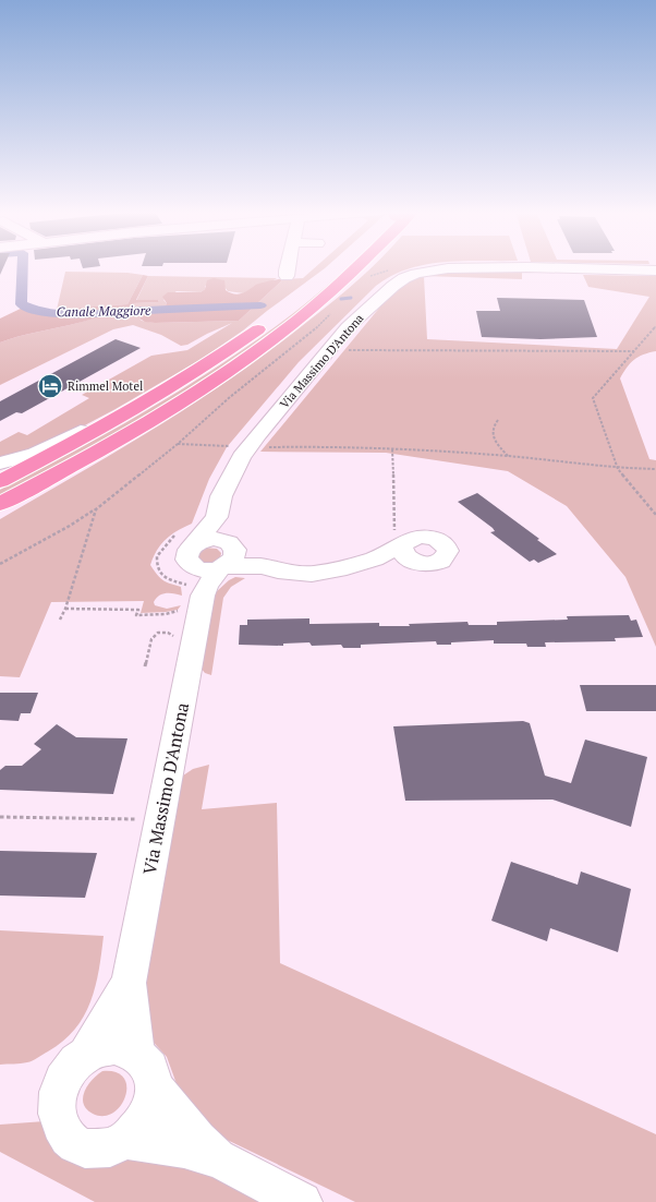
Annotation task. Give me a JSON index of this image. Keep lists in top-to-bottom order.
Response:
{
  "streets": {
    "street": ["Via Massimo D'Antona"]
  },
  "water": ["Canale Maggiore"],
  "places": {
    "hotel": ["Rimmel Motel"]
  }
}
